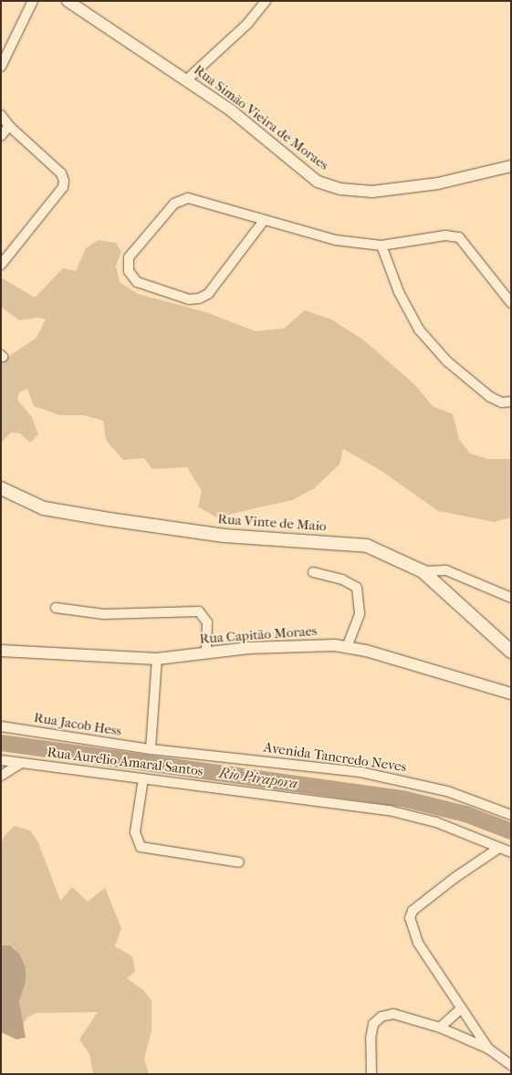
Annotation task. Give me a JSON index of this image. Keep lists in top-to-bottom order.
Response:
{
  "streets": {
    "main road": ["Rua Vinte de Maio"],
    "street": [
      "Rua Simão Vieira de Moraes",
      "Rua Capitão Moraes",
      "Rua Jacob Hess",
      "Avenida Tancredo Neves",
      "Rua Aurélio Amaral Santos"
    ]
  },
  "crossings": [
    ["Rua Jacob Hess", "Avenida Tancredo Neves"]
  ],
  "water": ["Rio Pirapora"]
}
